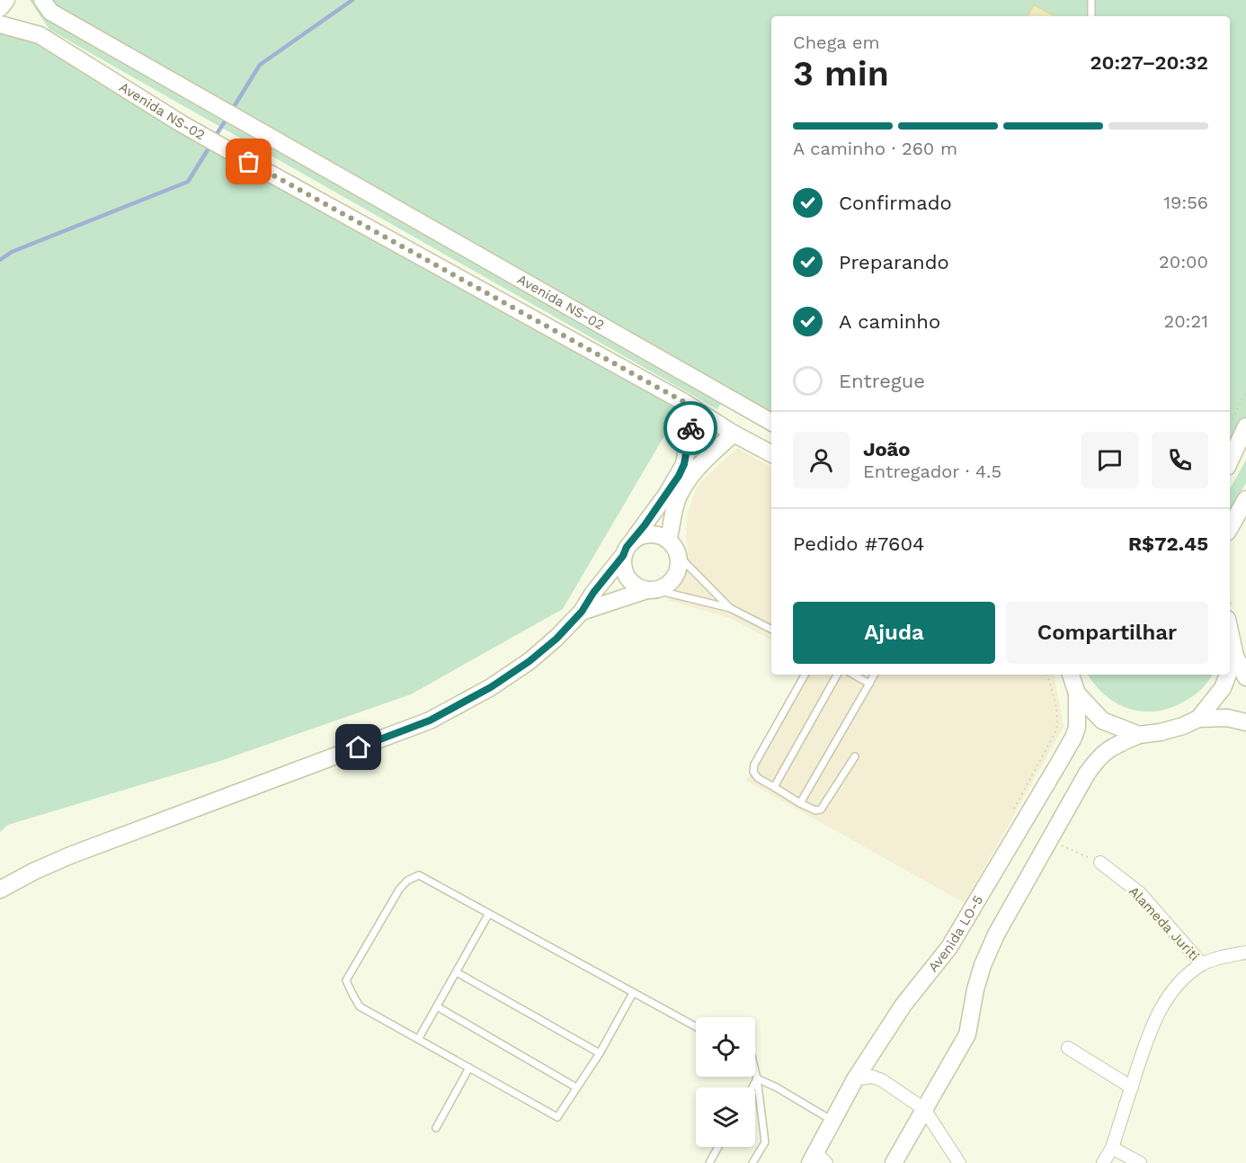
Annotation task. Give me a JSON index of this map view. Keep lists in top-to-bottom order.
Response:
{
  "streets": {
    "street": ["Avenida NS-02", "Alameda Juriti", "Avenida LO-5"]
  },
  "page": {
    "heading": ["3 min", "Chega em", "20:27–20:32"],
    "panel": [
      "João",
      "Entregador · 4.5",
      "Pedido #7604",
      "R$72.45"
    ],
    "bar": "A caminho · 260 m",
    "list": [
      ["Confirmado", "19:56"],
      ["Preparando", "20:00"],
      ["A caminho", "20:21"],
      "Entregue"
    ],
    "buttons": ["Ajuda", "Compartilhar"]
  }
}
